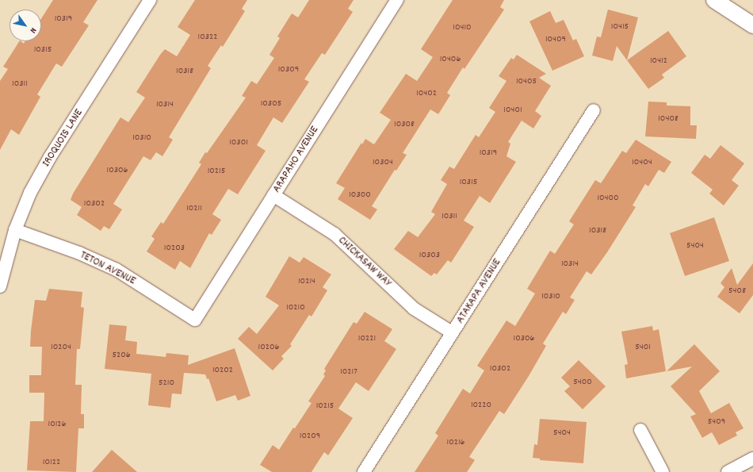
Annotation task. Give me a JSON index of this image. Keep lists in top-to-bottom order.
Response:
{
  "streets": {
    "street": [
      "IROQUOIS LANE",
      "ARAPAHO AVENUE",
      "CHICKASAW WAY",
      "TETON AVENUE",
      "ATAKAPA AVENUE"
    ]
  },
  "crossings": [
    ["IROQUOIS LANE", "TETON AVENUE"],
    ["ARAPAHO AVENUE", "CHICKASAW WAY"],
    ["ARAPAHO AVENUE", "TETON AVENUE"],
    ["CHICKASAW WAY", "ATAKAPA AVENUE"]
  ],
  "house_numbers": [
    "10319",
    "10415",
    "10410",
    "10322",
    "10409",
    "10315",
    "10406",
    "10412",
    "10309",
    "10318",
    "10405",
    "10311",
    "10402",
    "10305",
    "10314",
    "10401",
    "10408",
    "10308",
    "10310",
    "10301",
    "10319",
    "10304",
    "10404",
    "10306",
    "10215",
    "10315",
    "10300",
    "10400",
    "10302",
    "10211",
    "10311",
    "10318",
    "5404",
    "10203",
    "10303",
    "10314",
    "10214",
    "5408",
    "10310",
    "10210",
    "10221",
    "10306",
    "10204",
    "10206",
    "5401",
    "5206",
    "10302",
    "10202",
    "10217",
    "5400",
    "5210",
    "10220",
    "10215",
    "5409",
    "10126",
    "5404",
    "10209",
    "10216",
    "10122"
  ],
  "north": "bottom right"
}
